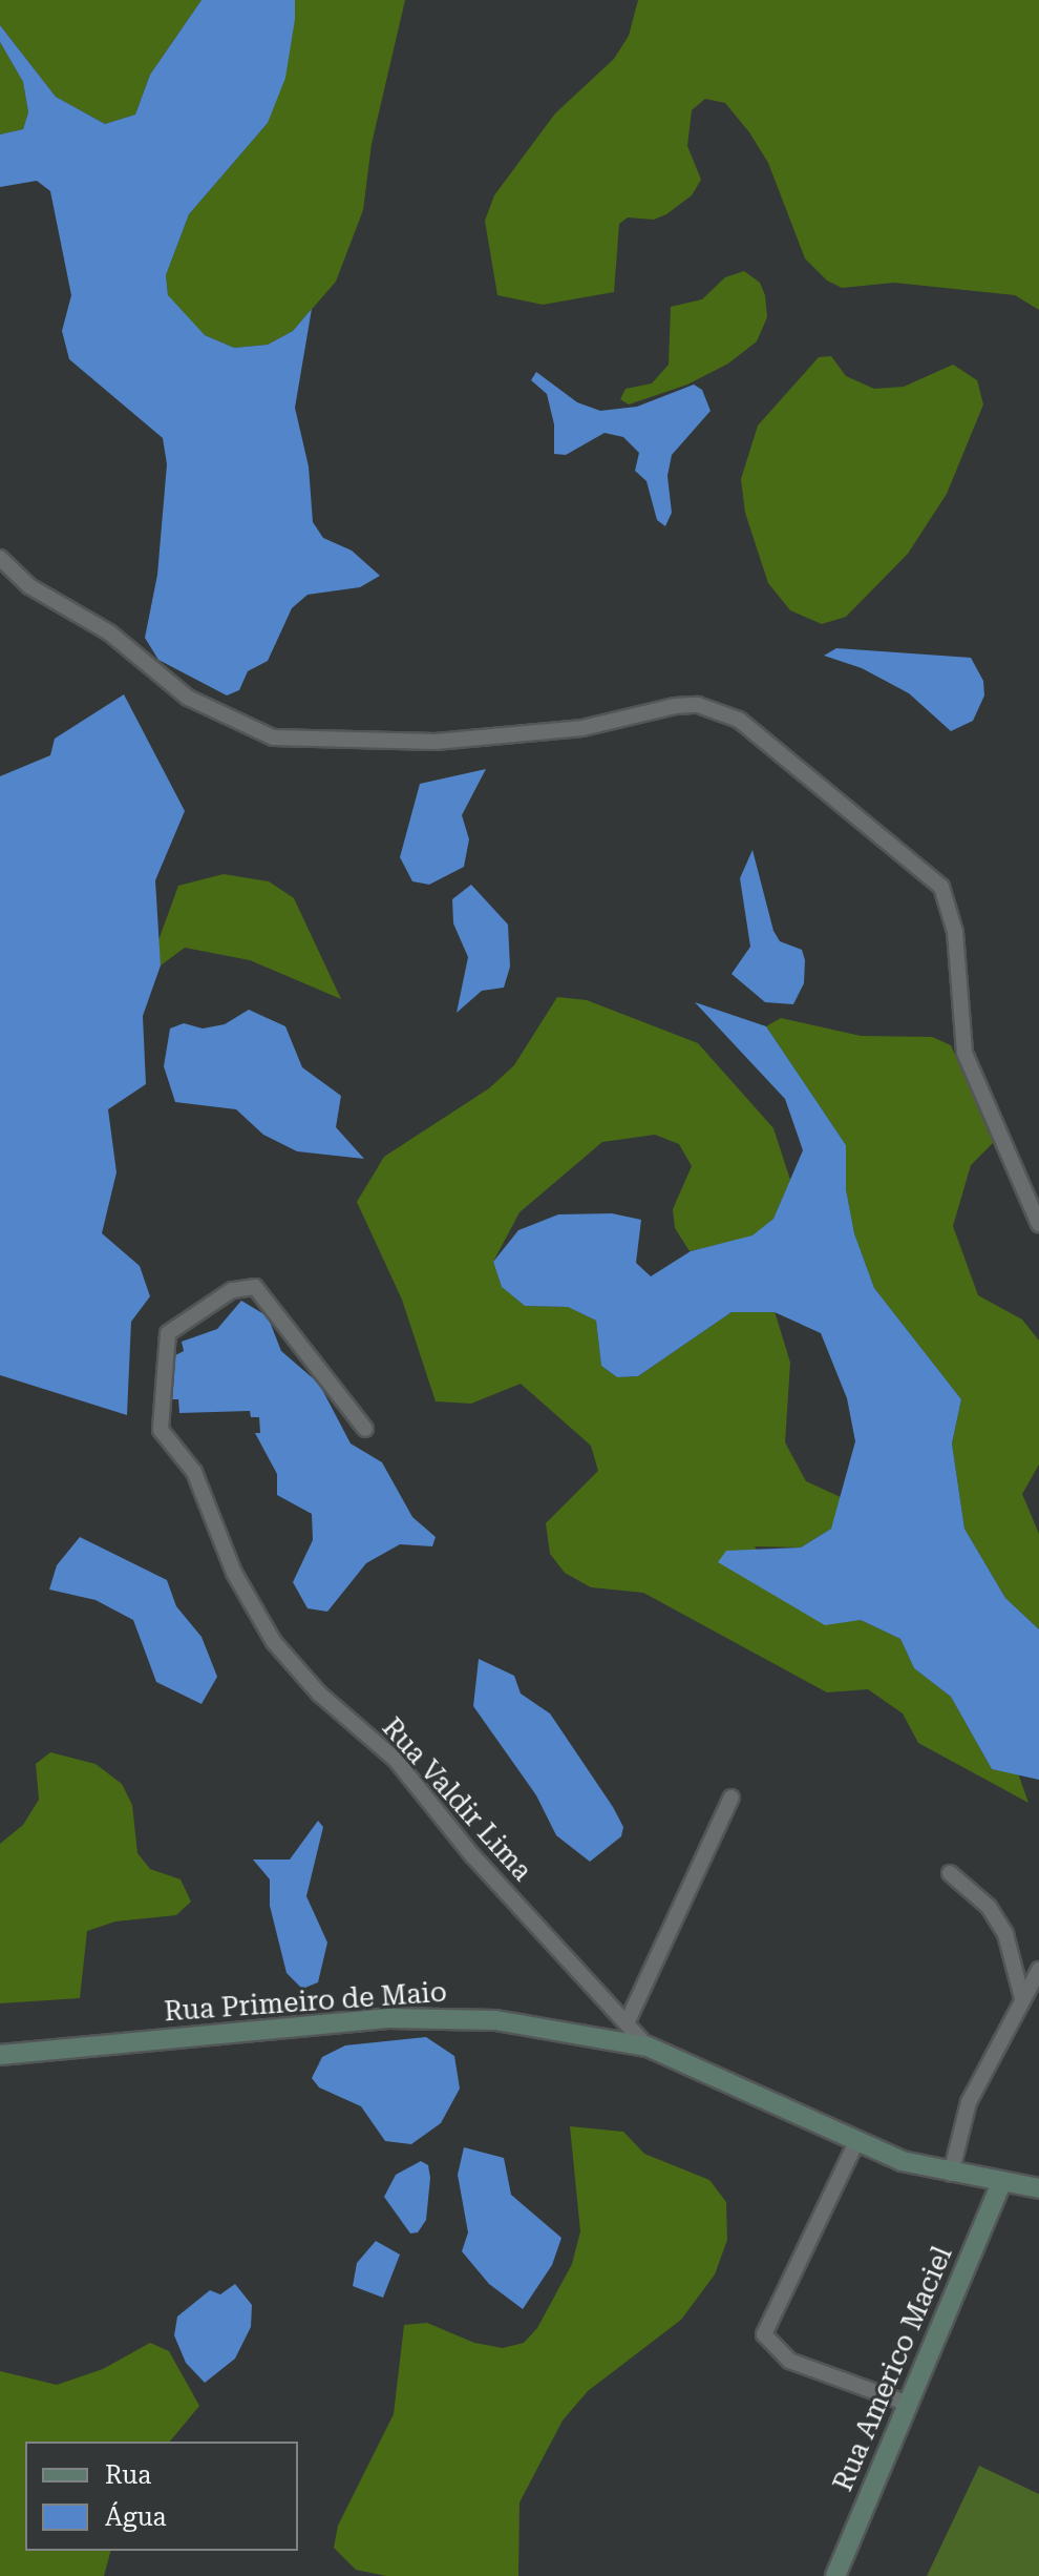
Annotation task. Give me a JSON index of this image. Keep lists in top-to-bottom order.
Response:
{
  "streets": {
    "main road": ["Rua Primeiro de Maio", "Rua Americo Maciel"],
    "street": ["Rua Valdir Lima"]
  },
  "crossings": [
    ["Rua Valdir Lima", "Rua Primeiro de Maio"],
    ["Rua Primeiro de Maio", "Rua Americo Maciel"]
  ],
  "legend": ["Rua", "Água"]
}
